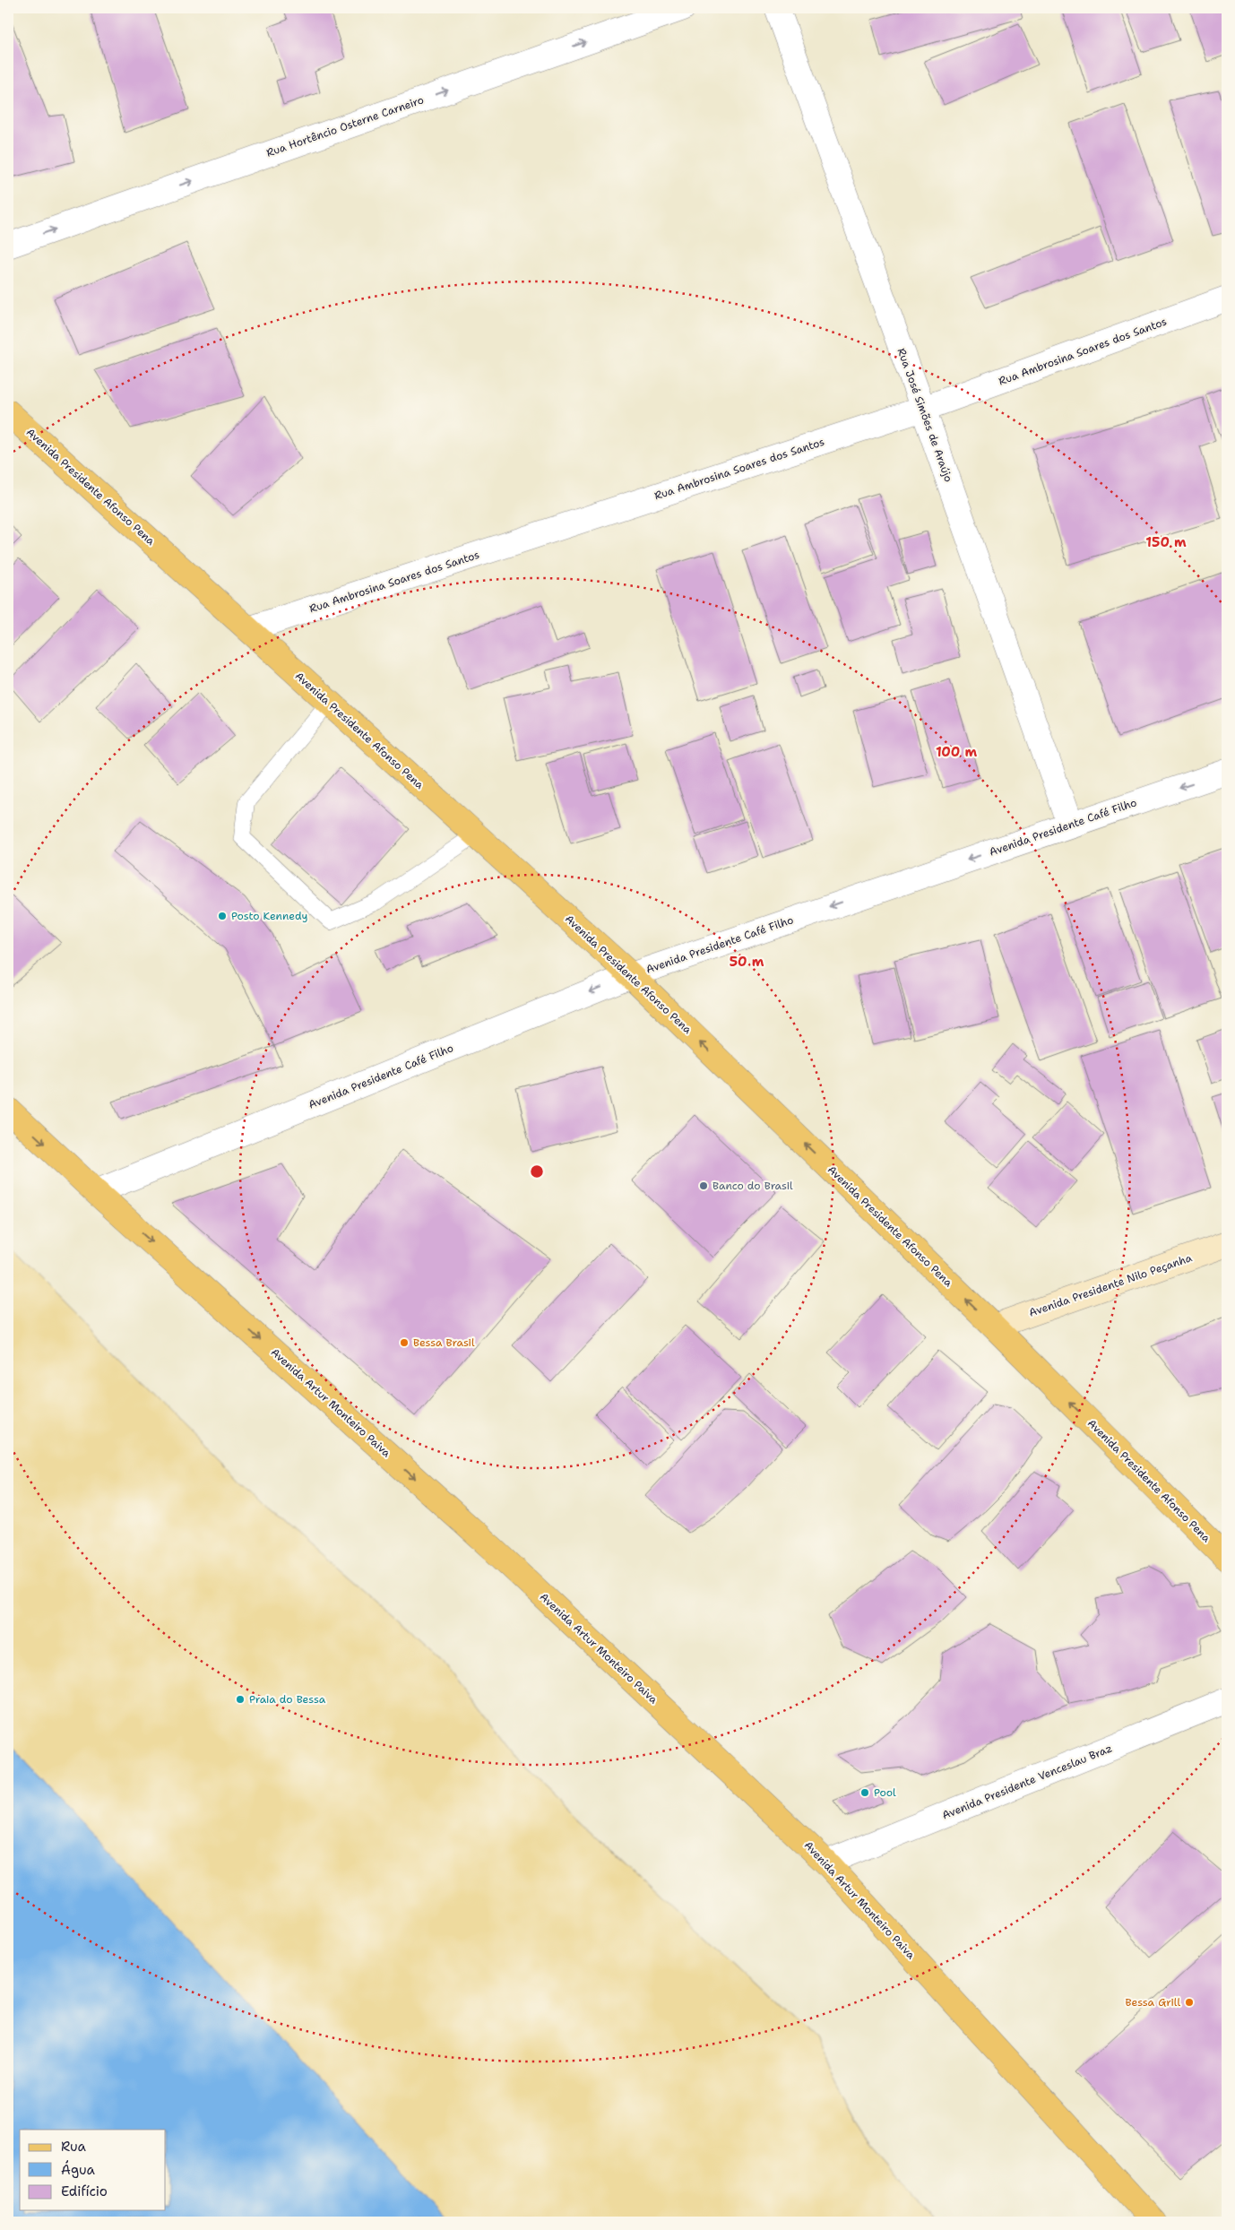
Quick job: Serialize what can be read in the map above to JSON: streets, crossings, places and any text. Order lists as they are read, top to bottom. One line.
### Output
{"streets":{"main road":["Avenida Presidente Afonso Pena","Avenida Presidente Nilo Peçanha","Avenida Artur Monteiro Paiva"],"street":["Rua Hortêncio Osterne Carneiro","Rua Ambrosina Soares dos Santos","Rua José Simões de Araújo","Avenida Presidente Café Filho","Avenida Presidente Venceslau Braz"]},"crossings":[["Rua Ambrosina Soares dos Santos","Rua José Simões de Araújo"],["Rua Ambrosina Soares dos Santos","Avenida Presidente Afonso Pena"],["Rua José Simões de Araújo","Avenida Presidente Café Filho"],["Avenida Presidente Afonso Pena","Avenida Presidente Café Filho"],["Avenida Presidente Afonso Pena","Avenida Presidente Nilo Peçanha"],["Avenida Presidente Café Filho","Avenida Artur Monteiro Paiva"],["Avenida Artur Monteiro Paiva","Avenida Presidente Venceslau Braz"]],"one_way":["Rua Hortêncio Osterne Carneiro","Avenida Presidente Afonso Pena","Avenida Presidente Café Filho","Avenida Artur Monteiro Paiva"],"places":["Posto Kennedy","Banco do Brasil","Bessa Brasil","Praia do Bessa","Pool","Bessa Grill"],"legend":["Rua","Água","Edifício"],"rings":["150 m","100 m","50 m"]}
